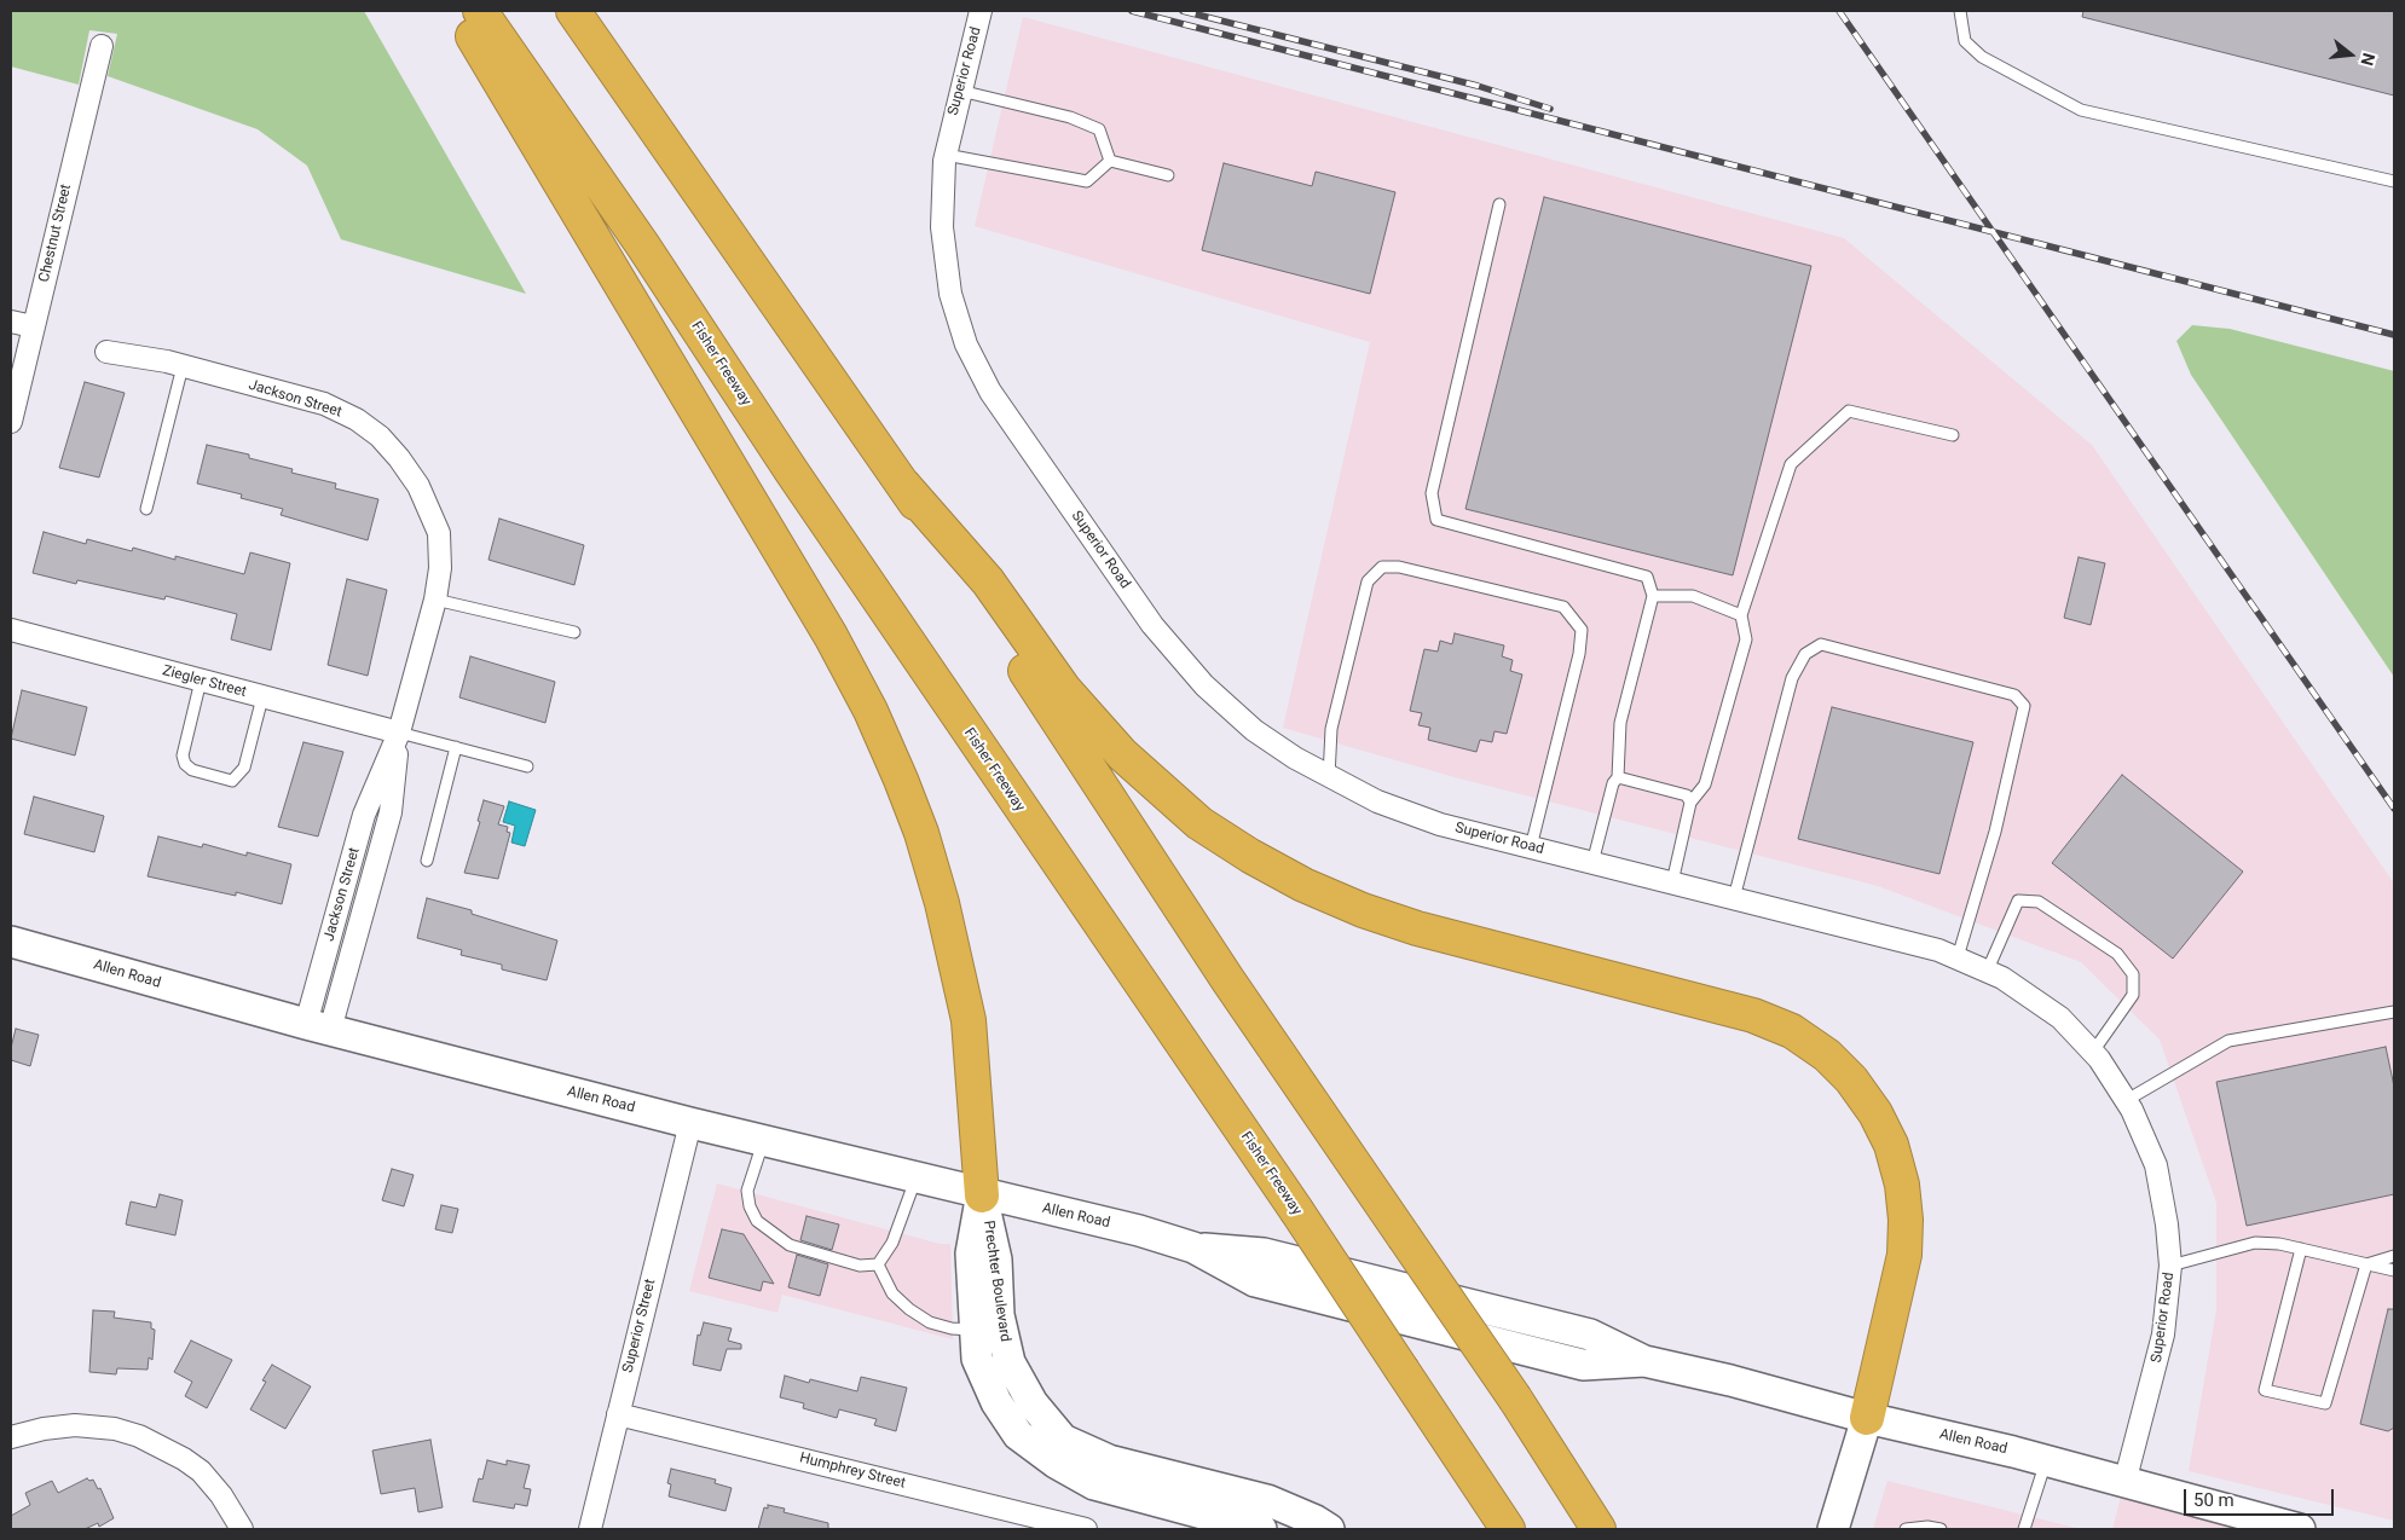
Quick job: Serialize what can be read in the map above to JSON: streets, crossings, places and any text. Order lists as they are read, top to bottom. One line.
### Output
{"streets":{"highway":["Fisher Freeway"],"main road":["Allen Road","Prechter Boulevard"],"street":["Superior Road","Chestnut Street","Jackson Street","Ziegler Street","Superior Street","Humphrey Street"]},"crossings":[["Superior Road","Allen Road"],["Jackson Street","Ziegler Street"],["Jackson Street","Allen Road"],["Allen Road","Prechter Boulevard"],["Allen Road","Superior Street"],["Superior Street","Humphrey Street"]],"scale_bar":"50 m","north":"right"}
